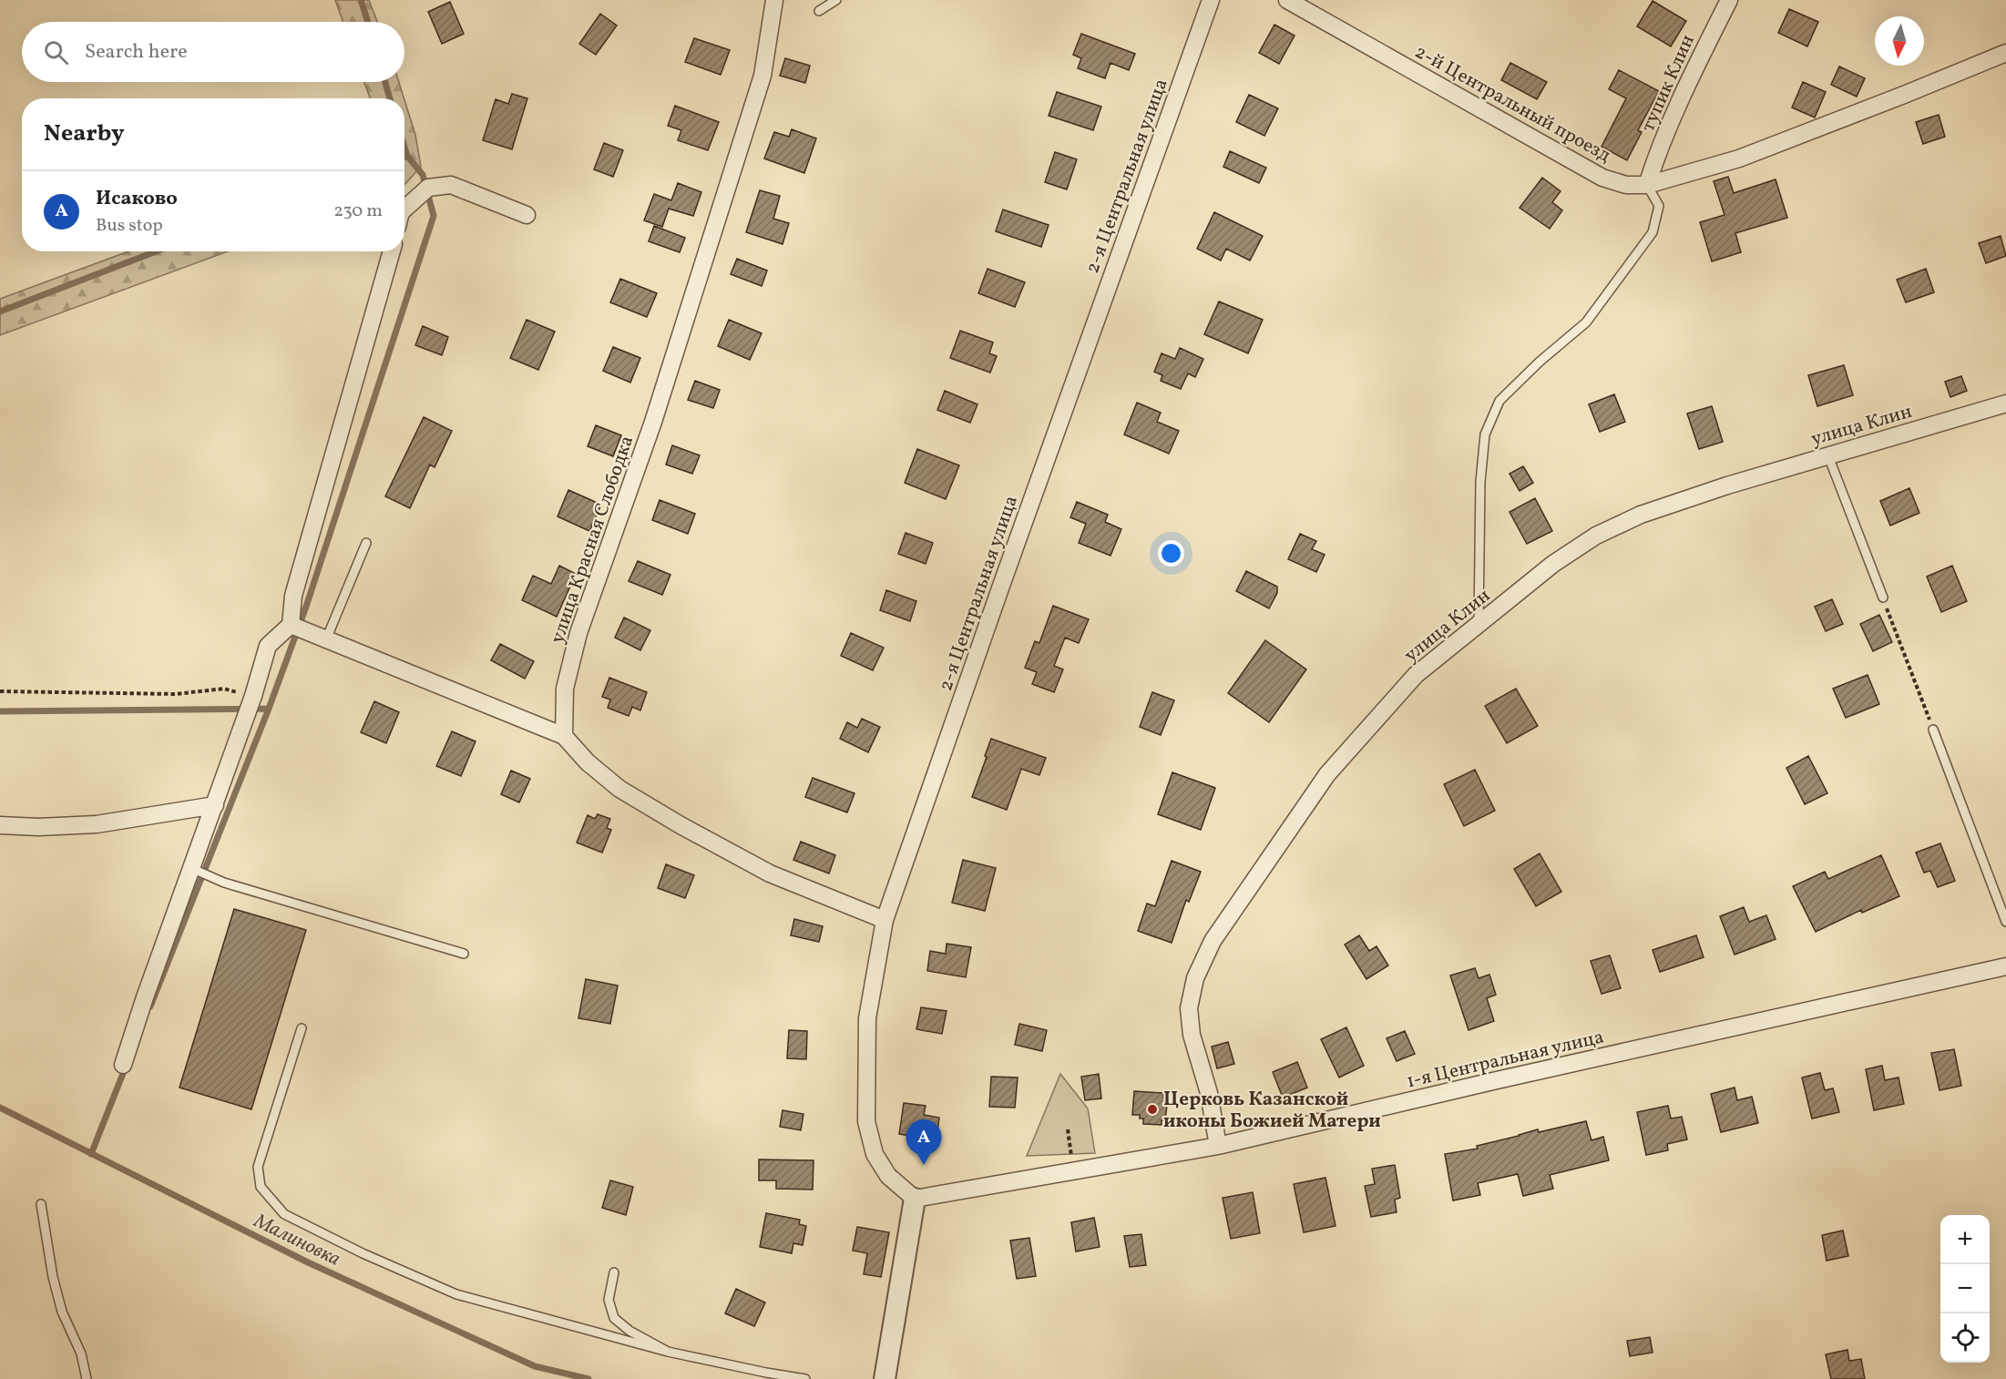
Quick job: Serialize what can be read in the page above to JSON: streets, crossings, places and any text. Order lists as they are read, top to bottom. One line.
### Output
{"streets":{"street":["тупик Клин","2-й Центральный проезд","2-я Центральная улица","улица Клин","улица Красная Слободка","1-я Центральная улица"]},"crossings":[["тупик Клин","2-й Центральный проезд"],["2-я Центральная улица","1-я Центральная улица"],["улица Клин","1-я Центральная улица"]],"water":["Малиновка"],"places":["Церковь Казанской иконы Божией Матери"],"north":"bottom","page":{"search":"Search here","heading":"Nearby","list":[{"mark":"A","name":"Исаково","note":"Bus stop","value":"230 m"}],"pins":"A","map_buttons":["+","−"]}}
